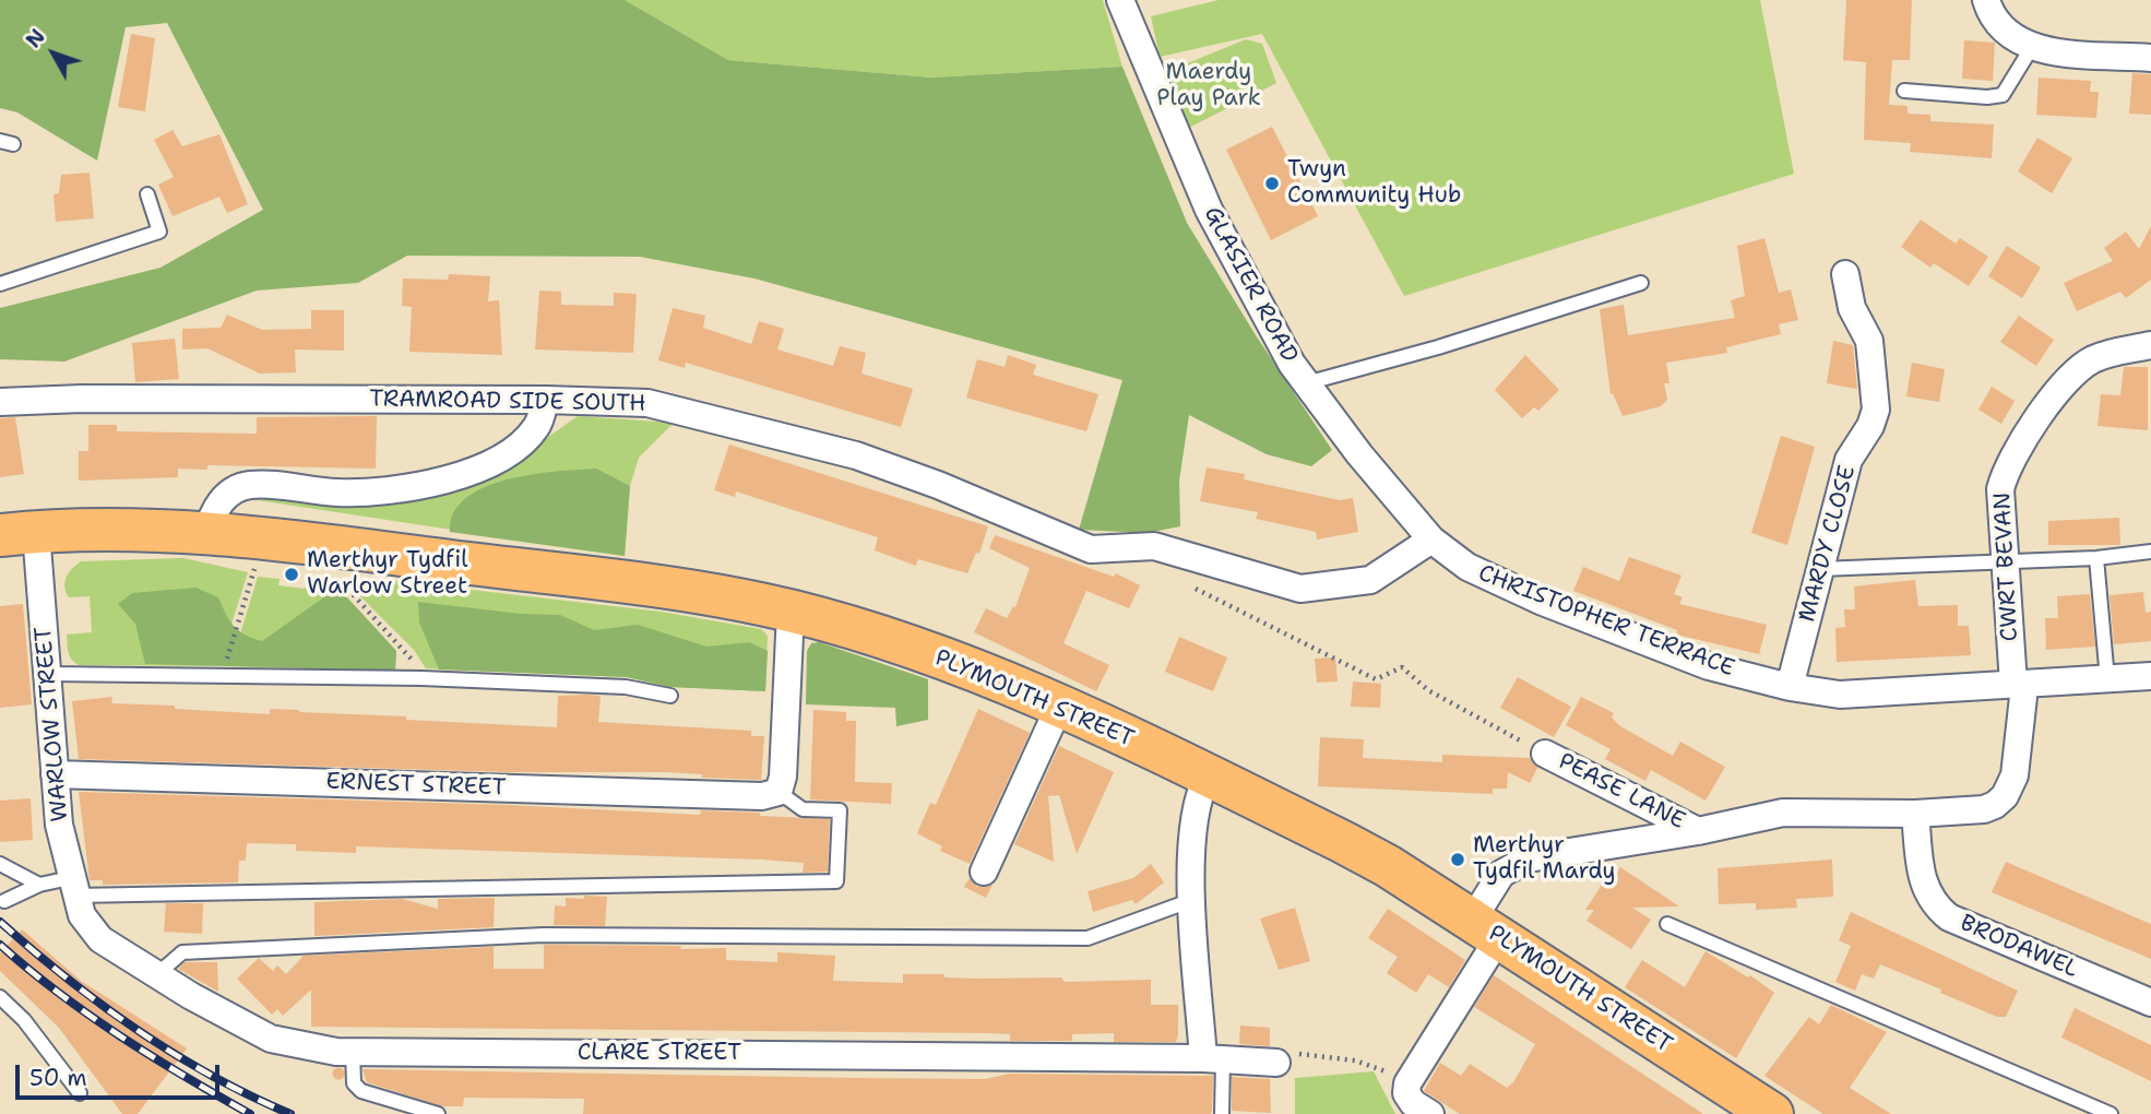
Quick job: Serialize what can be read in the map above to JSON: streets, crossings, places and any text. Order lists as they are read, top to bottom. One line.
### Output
{"streets":{"main road":["PLYMOUTH STREET"],"street":["GLASIER ROAD","TRAMROAD SIDE SOUTH","MARDY CLOSE","CWRT BEVAN","CHRISTOPHER TERRACE","WARLOW STREET","ERNEST STREET","PEASE LANE","BRODAWEL","CLARE STREET"]},"crossings":[["GLASIER ROAD","TRAMROAD SIDE SOUTH"],["GLASIER ROAD","CHRISTOPHER TERRACE"],["TRAMROAD SIDE SOUTH","CHRISTOPHER TERRACE"],["MARDY CLOSE","CHRISTOPHER TERRACE"],["CWRT BEVAN","CHRISTOPHER TERRACE"],["CWRT BEVAN","PLYMOUTH STREET"],["CWRT BEVAN","PEASE LANE"],["CWRT BEVAN","BRODAWEL"],["PLYMOUTH STREET","WARLOW STREET"],["WARLOW STREET","ERNEST STREET"],["WARLOW STREET","CLARE STREET"]],"parks":["Maerdy Play Park"],"places":["Twyn Community Hub","Merthyr Tydfil Warlow Street","Merthyr Tydfil Mardy"],"scale_bar":"50 m","north":"top left"}
